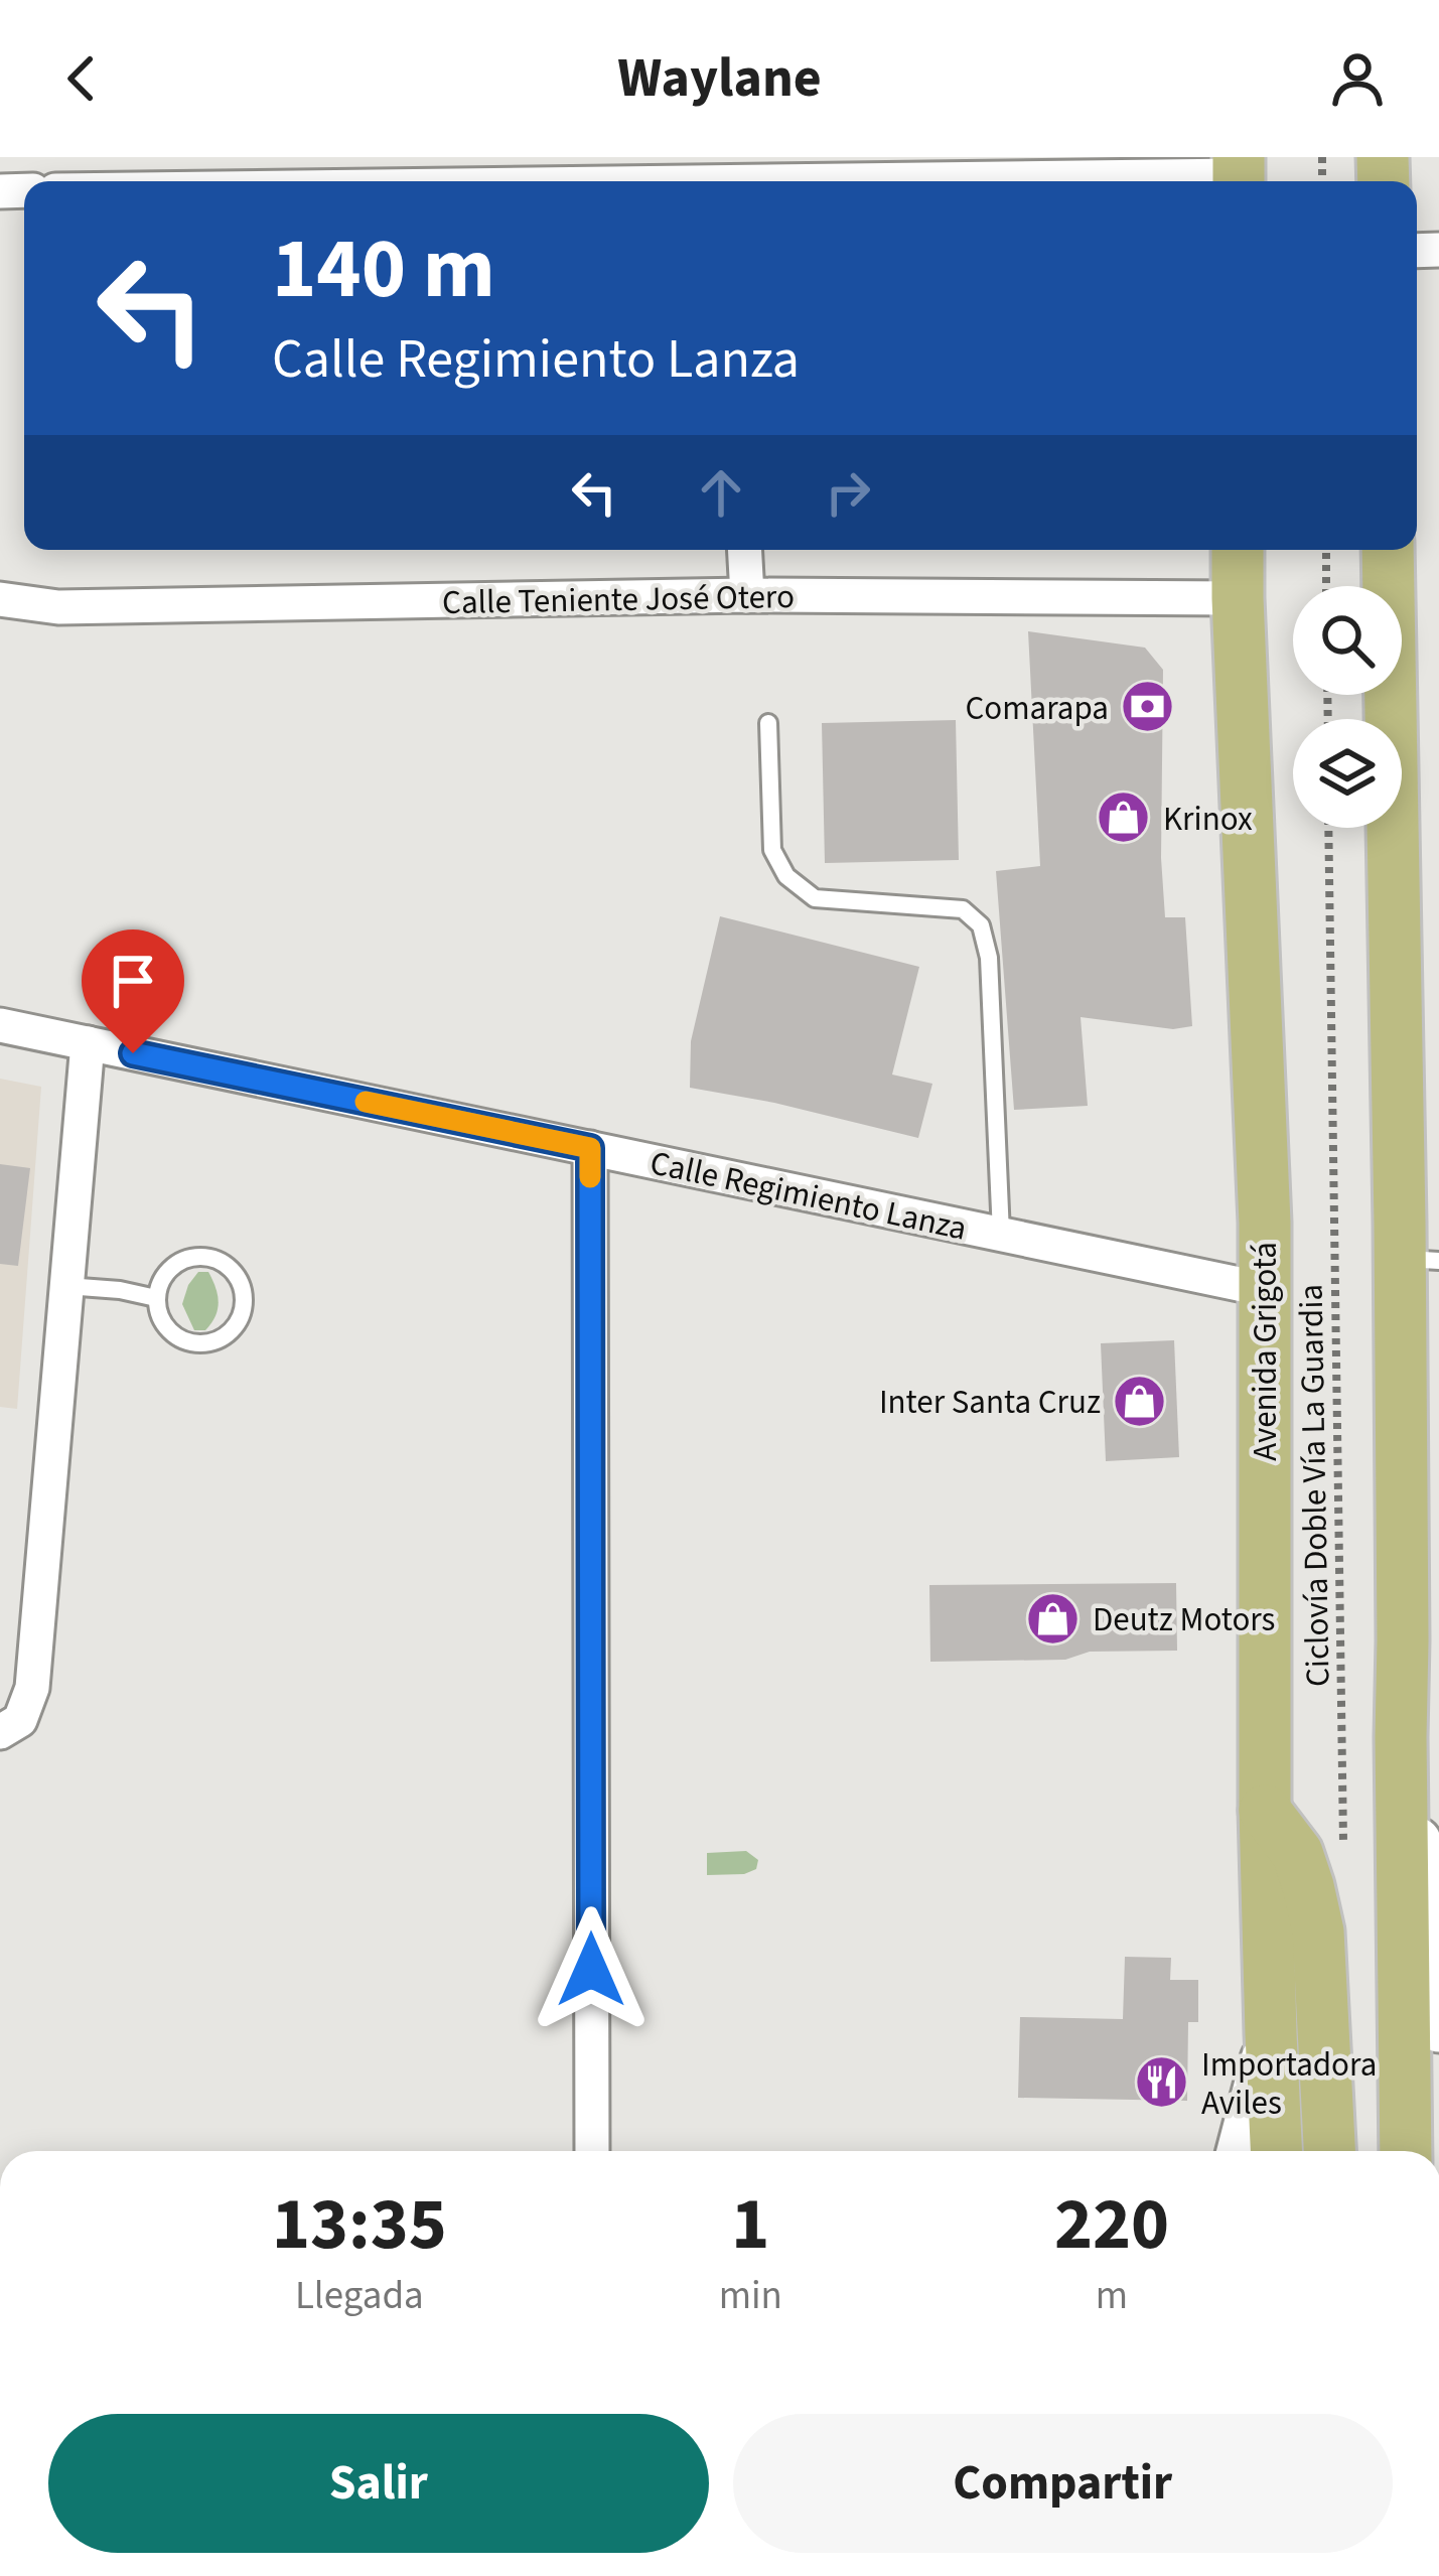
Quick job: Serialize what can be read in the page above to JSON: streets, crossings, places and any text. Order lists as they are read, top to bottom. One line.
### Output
{"streets":{"main road":["Avenida Grigotá"],"street":["Calle Teniente José Otero","Calle Regimiento Lanza"],"path":["Ciclovía Doble Vía La Guardia"]},"crossings":[["Calle Teniente José Otero","Avenida Grigotá"],["Calle Regimiento Lanza","Avenida Grigotá"]],"places":{"bank":["Comarapa"],"shop":["Krinox","Inter Santa Cruz","Deutz Motors"],"restaurant":["Importadora Aviles"]},"page":{"header":"Waylane","turn":["140 m","Calle Regimiento Lanza"],"eta":["13:35","Llegada","1","min","220","m"],"buttons":["Salir","Compartir"]}}
